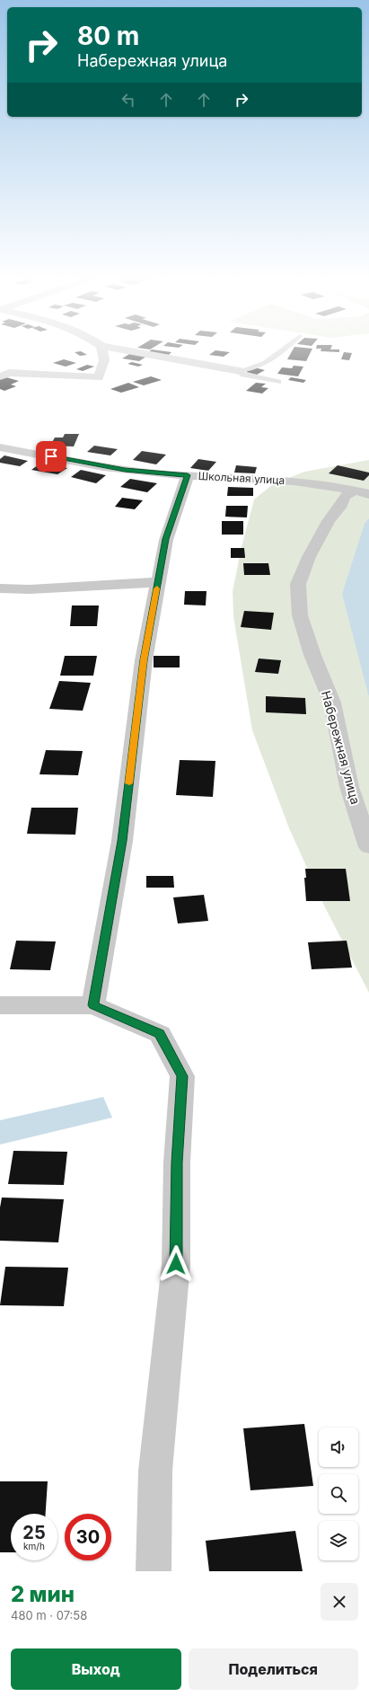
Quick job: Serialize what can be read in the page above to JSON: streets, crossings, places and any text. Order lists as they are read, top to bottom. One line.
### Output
{"streets":{"street":["Школьная улица","Набережная улица"]},"crossings":[["Школьная улица","Набережная улица"]],"page":{"turn":["80 m","Набережная улица"],"speed":"25 km/h","limit":"30","heading":["2 мин","480 m · 07:58"],"buttons":["Выход","Поделиться"]}}
